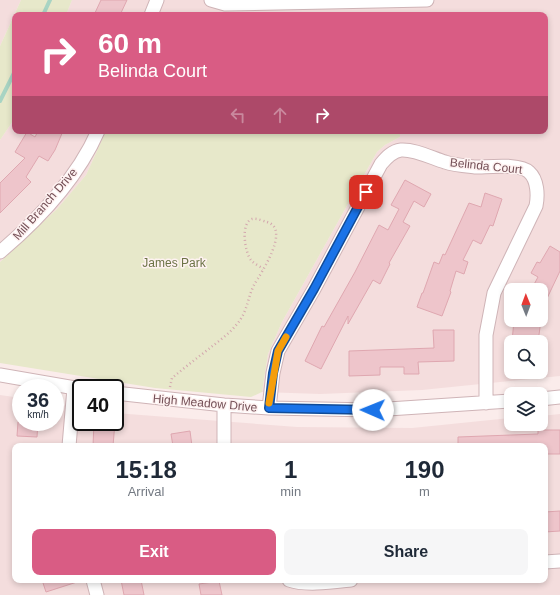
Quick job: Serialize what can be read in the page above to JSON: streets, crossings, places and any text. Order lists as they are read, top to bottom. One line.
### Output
{"streets":{"street":["Belinda Court","Mill Branch Drive","High Meadow Drive"]},"crossings":[["Belinda Court","High Meadow Drive"]],"parks":["James Park"],"north":"top","page":{"turn":["60 m","Belinda Court"],"speed":"36 km/h","limit":"40","eta":["15:18","Arrival","1","min","190","m"],"buttons":["Exit","Share"]}}
